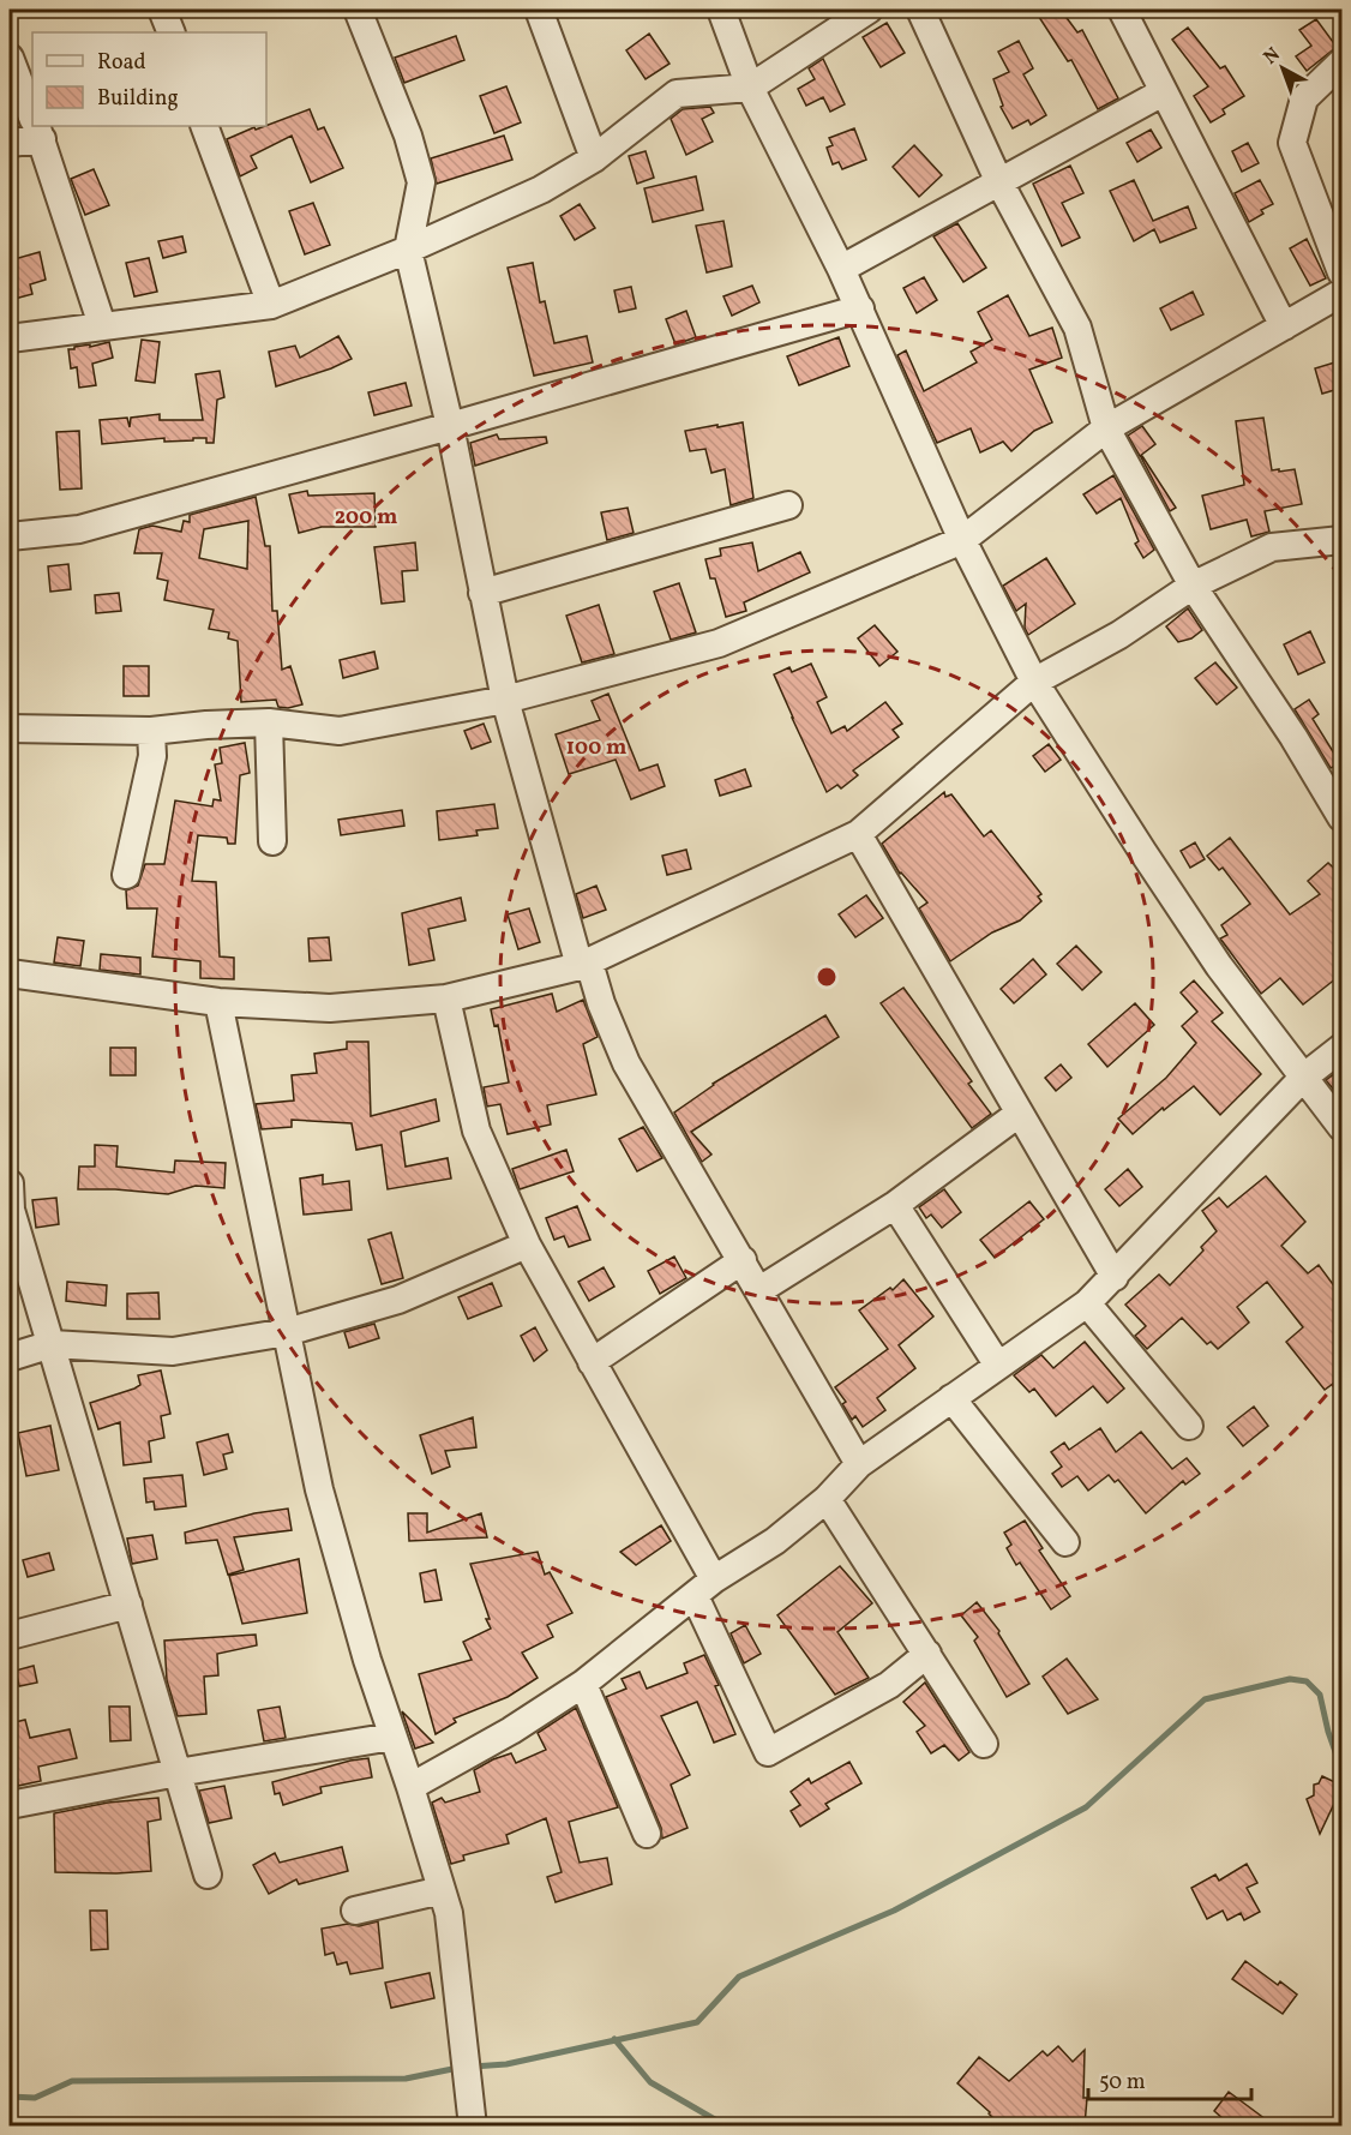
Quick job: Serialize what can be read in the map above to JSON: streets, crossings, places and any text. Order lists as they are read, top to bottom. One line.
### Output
{"legend":["Road","Building"],"scale_bar":"50 m","north":"top left","rings":["200 m","100 m"]}
